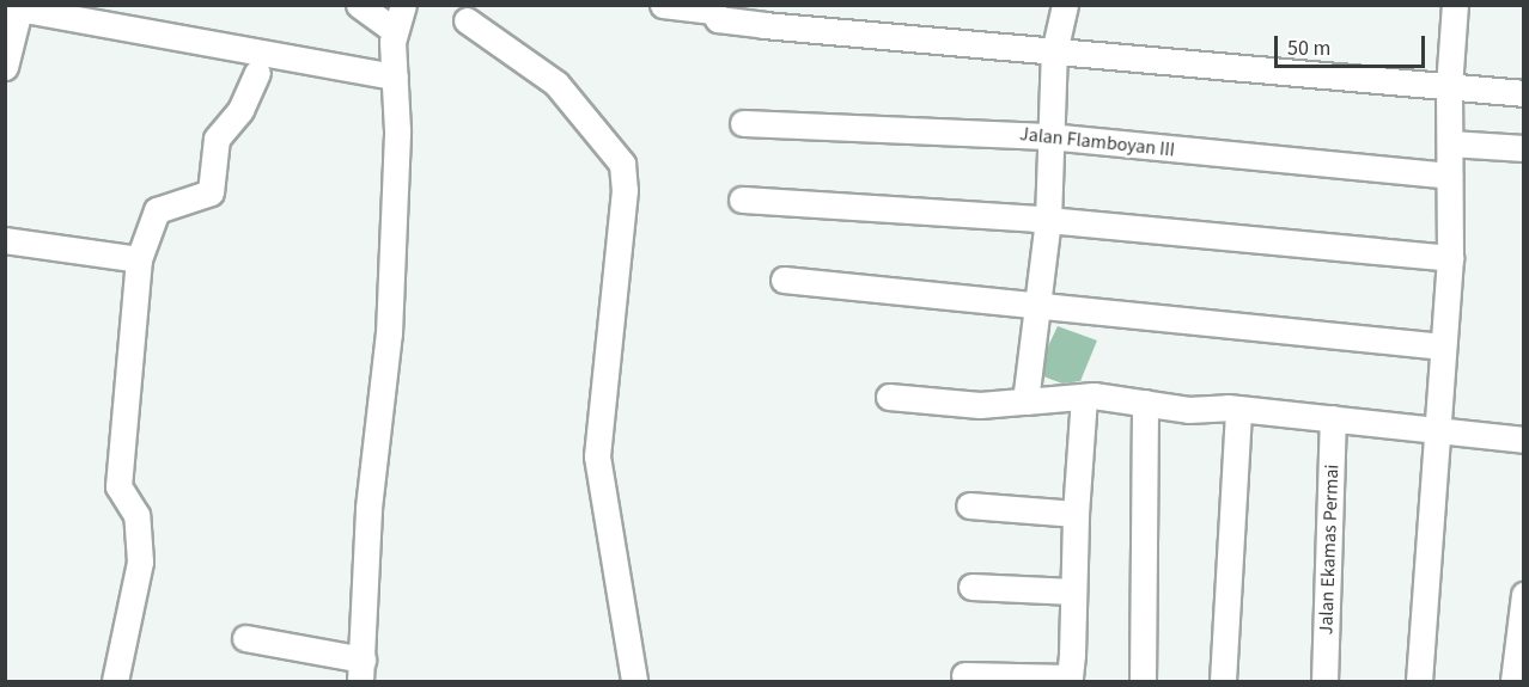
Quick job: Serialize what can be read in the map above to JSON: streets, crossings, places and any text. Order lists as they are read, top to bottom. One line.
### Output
{"streets":{"street":["Jalan Flamboyan III","Jalan Ekamas Permai"]},"scale_bar":"50 m"}
